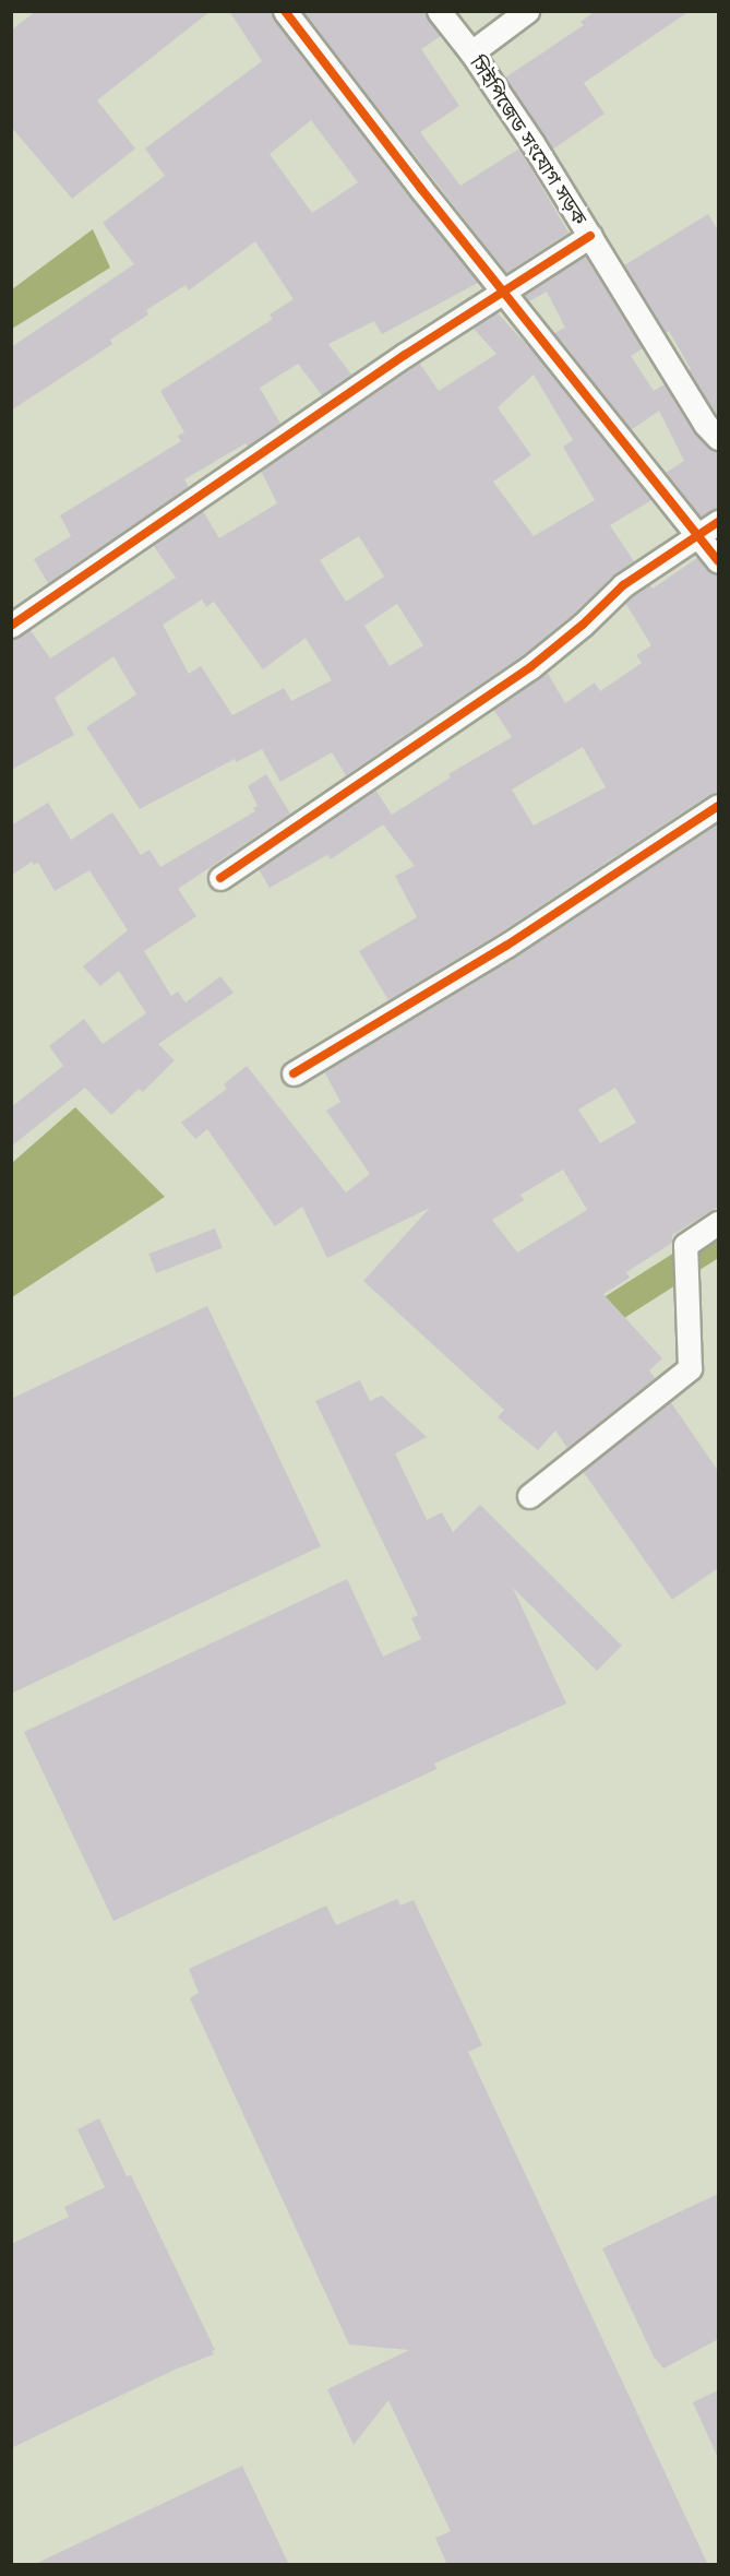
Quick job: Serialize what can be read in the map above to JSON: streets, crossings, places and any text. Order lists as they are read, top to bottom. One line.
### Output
{"streets":{"street":["সিইপিজেড সংযোগ সড়ক"]}}
